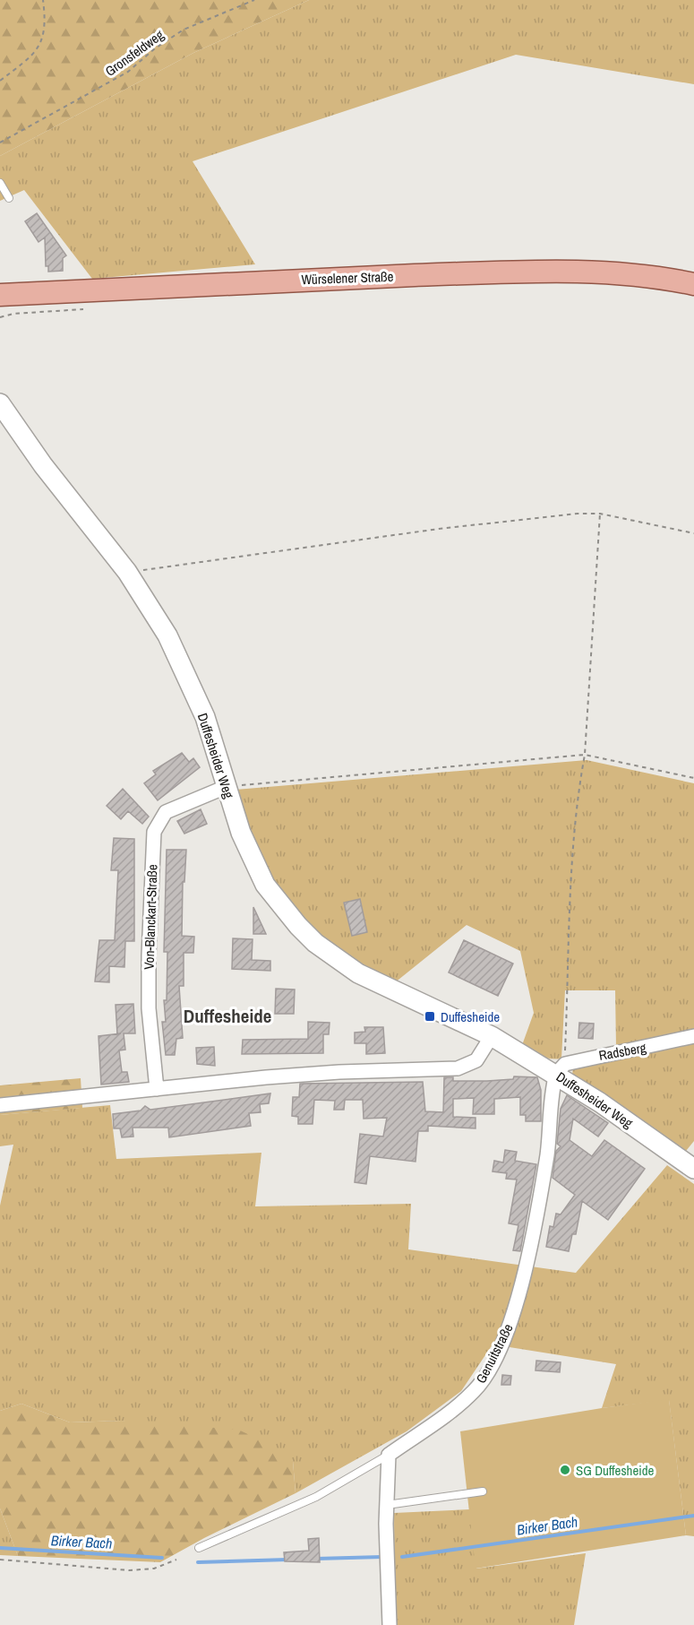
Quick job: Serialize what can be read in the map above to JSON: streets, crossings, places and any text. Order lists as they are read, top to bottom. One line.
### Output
{"streets":{"main road":["Würselener Straße"],"street":["Duffesheider Weg","Von-Blanckart-Straße","Radsberg","Genuitstraße"],"path":["Gronsfeldweg"]},"crossings":[["Duffesheider Weg","Von-Blanckart-Straße"],["Duffesheider Weg","Radsberg"],["Duffesheider Weg","Genuitstraße"],["Radsberg","Genuitstraße"]],"districts":["Duffesheide"],"water":["Birker Bach"],"places":{"transit":["Duffesheide"],"other":["SG Duffesheide"]}}
